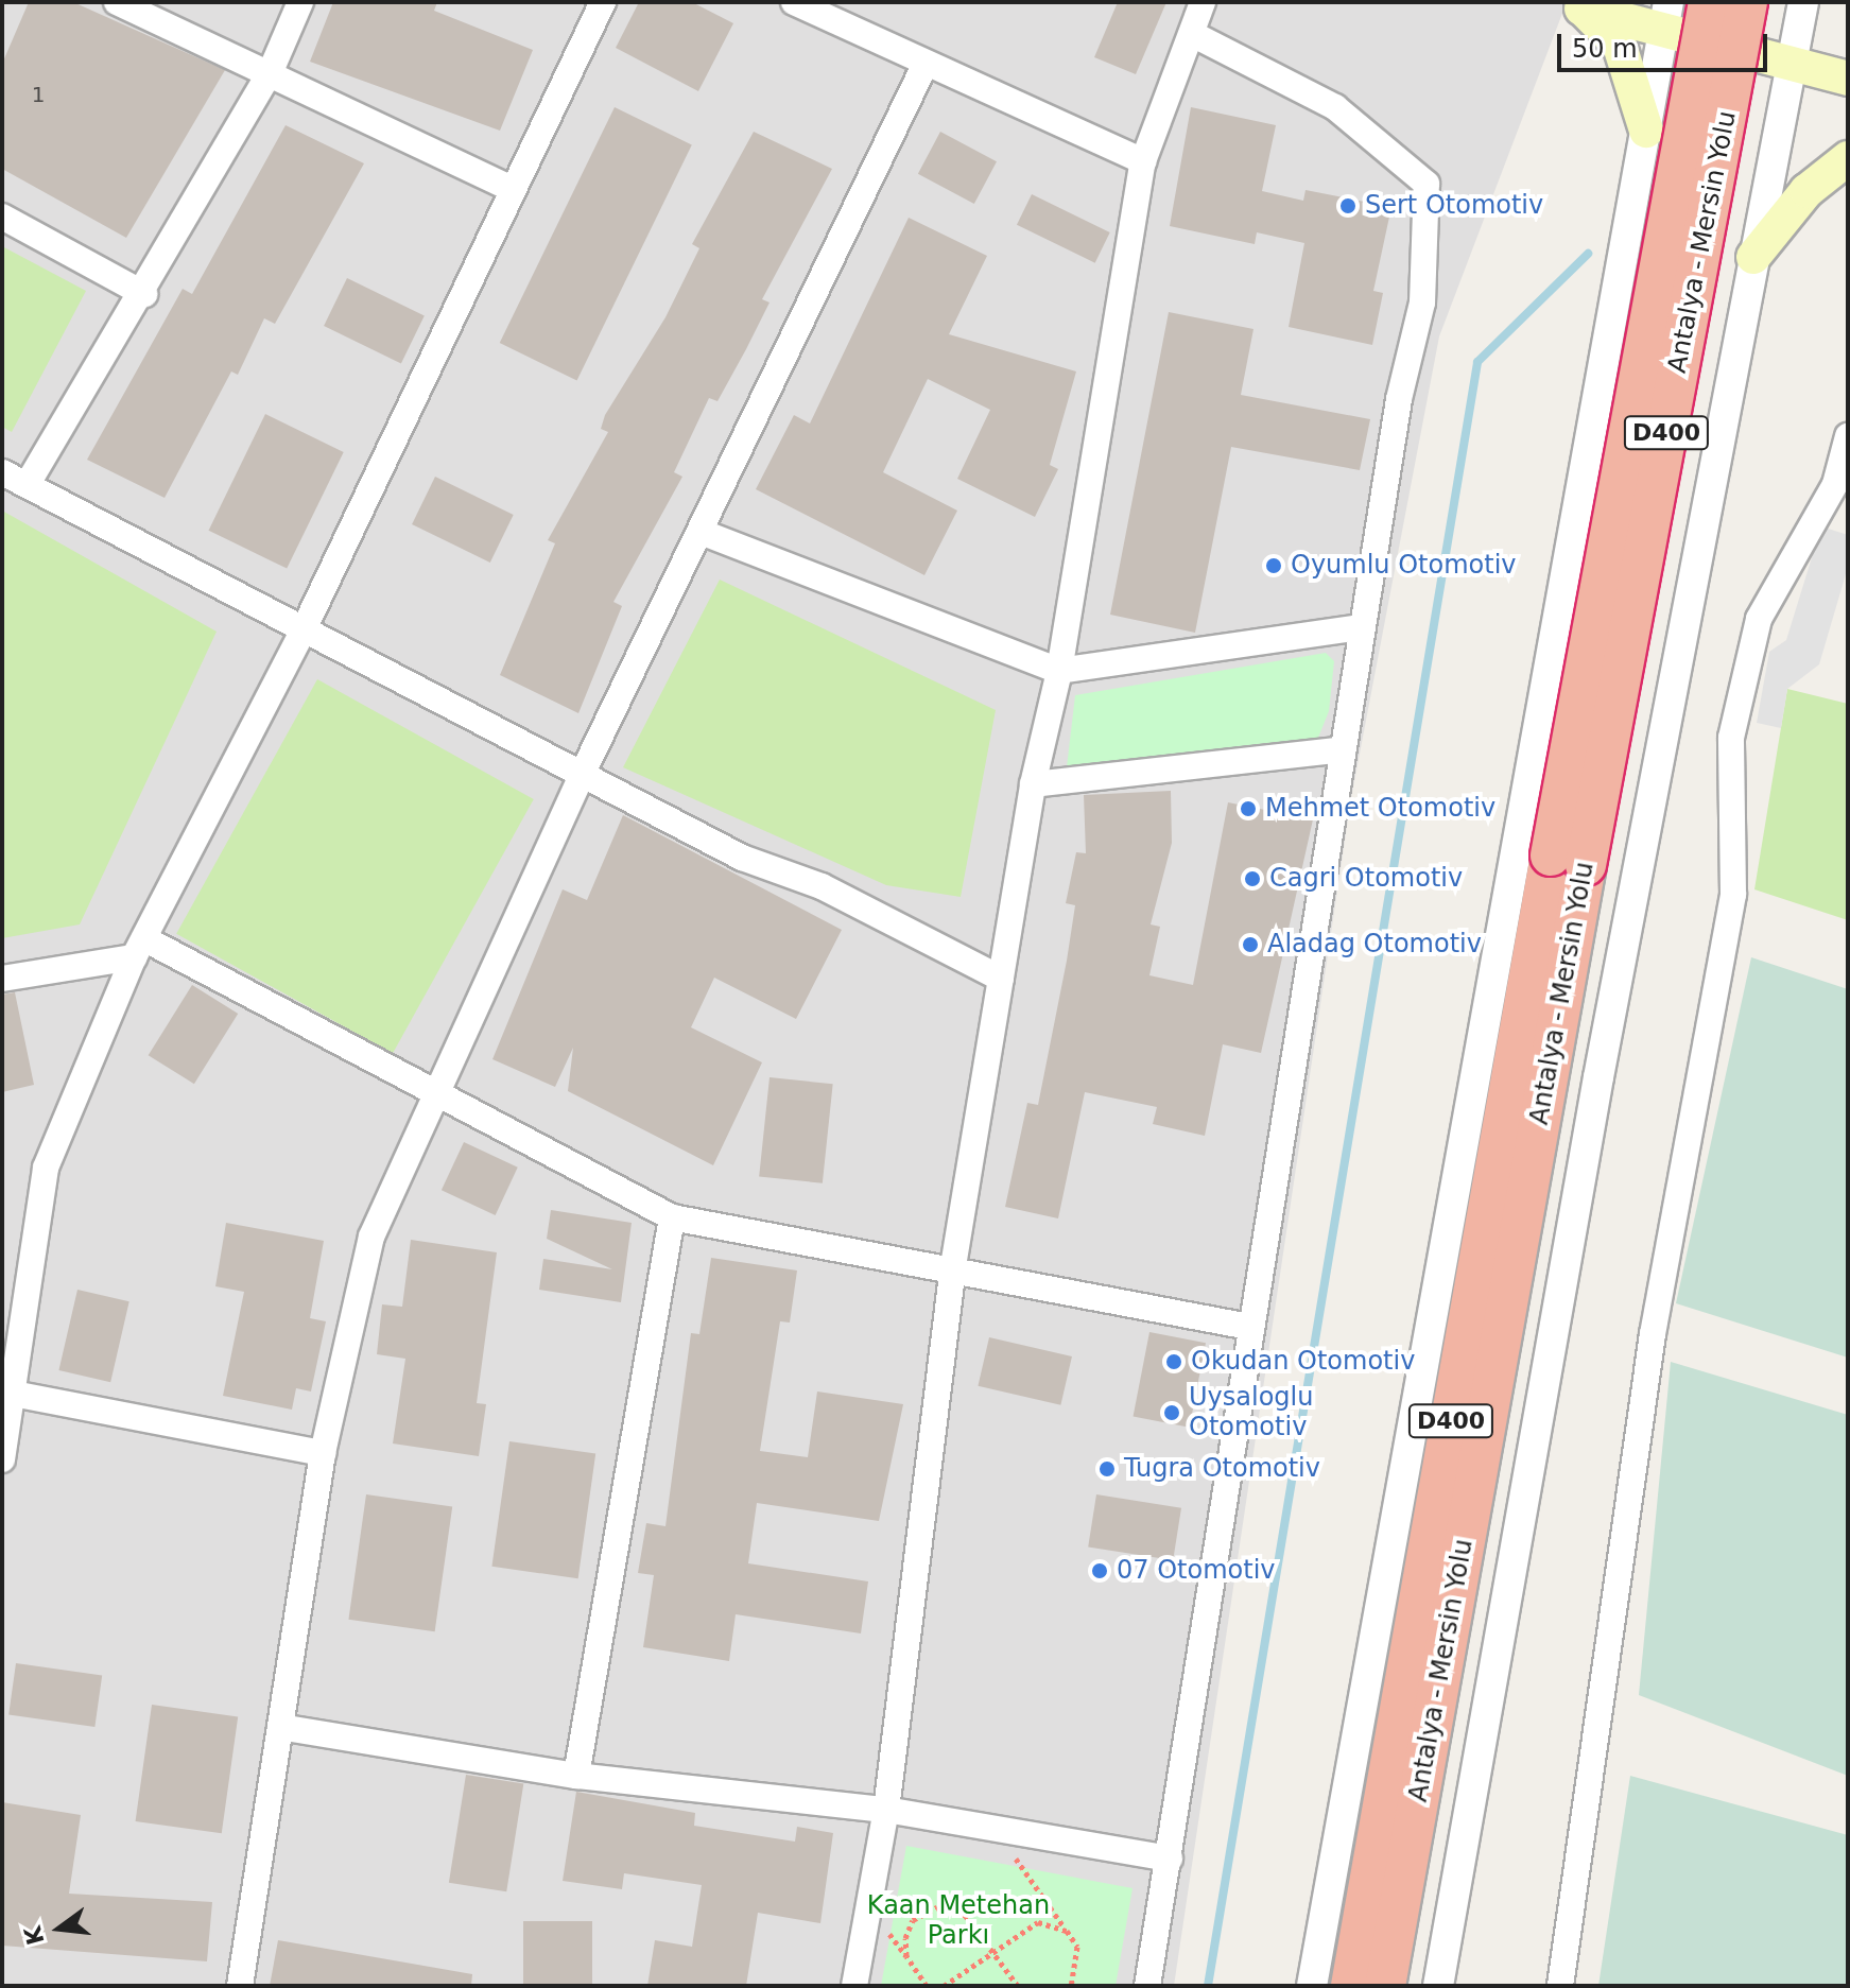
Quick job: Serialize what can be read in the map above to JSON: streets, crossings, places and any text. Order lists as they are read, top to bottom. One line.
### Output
{"streets":{"highway":["Antalya - Mersin Yolu","D400"]},"parks":["Kaan Metehan Parkı"],"places":["Sert Otomotiv","Oyumlu Otomotiv","Mehmet Otomotiv","Cagri Otomotiv","Aladag Otomotiv","Okudan Otomotiv","Uysaloglu Otomotiv","Tugra Otomotiv","07 Otomotiv"],"house_numbers":["1"],"scale_bar":"50 m","north":"left"}
